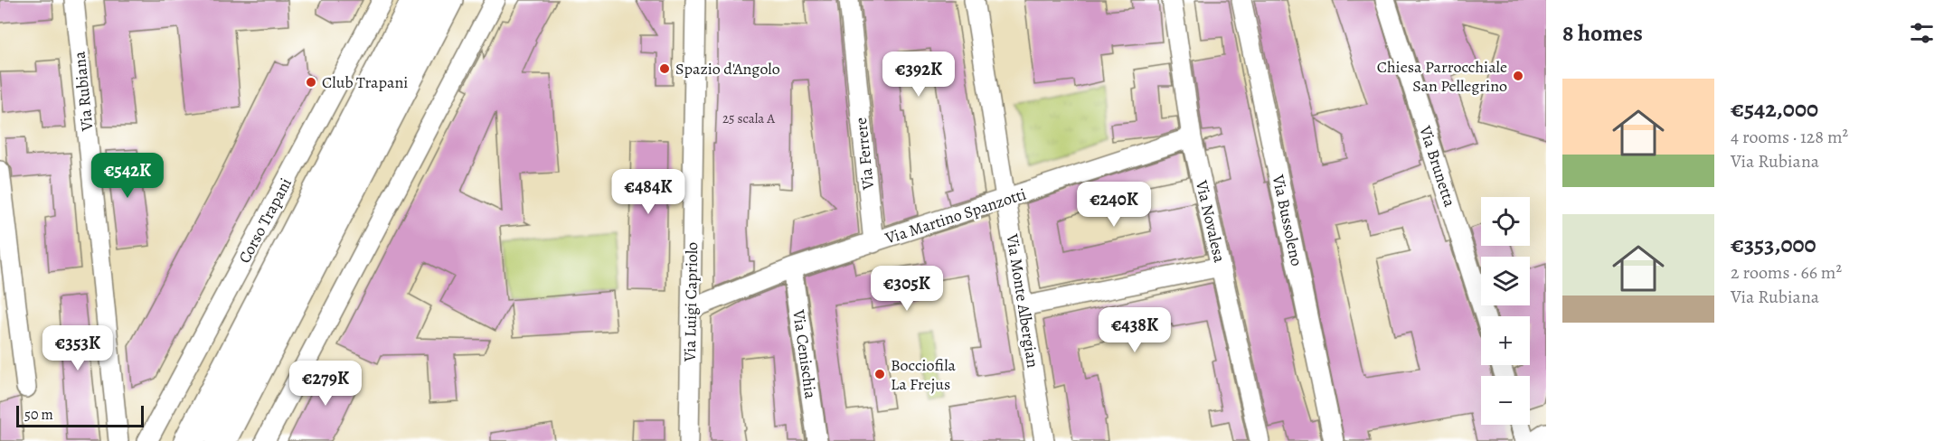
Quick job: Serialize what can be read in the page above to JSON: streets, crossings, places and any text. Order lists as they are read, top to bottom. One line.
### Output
{"streets":{"main road":["Corso Trapani"],"street":["Via Rubiana","Via Ferrere","Via Brunetta","Via Martino Spanzotti","Via Bussoleno","Via Novalesa","Via Monte Albergian","Via Luigi Capriolo","Via Cenischia"]},"crossings":[["Via Ferrere","Via Martino Spanzotti"],["Via Martino Spanzotti","Via Novalesa"],["Via Martino Spanzotti","Via Monte Albergian"],["Via Martino Spanzotti","Via Luigi Capriolo"],["Via Martino Spanzotti","Via Cenischia"]],"places":["Spazio d'Angolo","Chiesa Parrocchiale San Pellegrino","Club Trapani","Bocciofila La Frejus"],"house_numbers":["25 scala A"],"scale_bar":"50 m","page":{"heading":"8 homes","price":["€392K","€542K","€484K","€240K","€305K","€438K","€353K","€279K"],"list":[{"name":"€542,000","note":"4 rooms · 128 m² · Via Rubiana"},{"name":"€353,000","note":"2 rooms · 66 m² · Via Rubiana"}],"map_buttons":["+","−"],"scale":"50 m"}}
